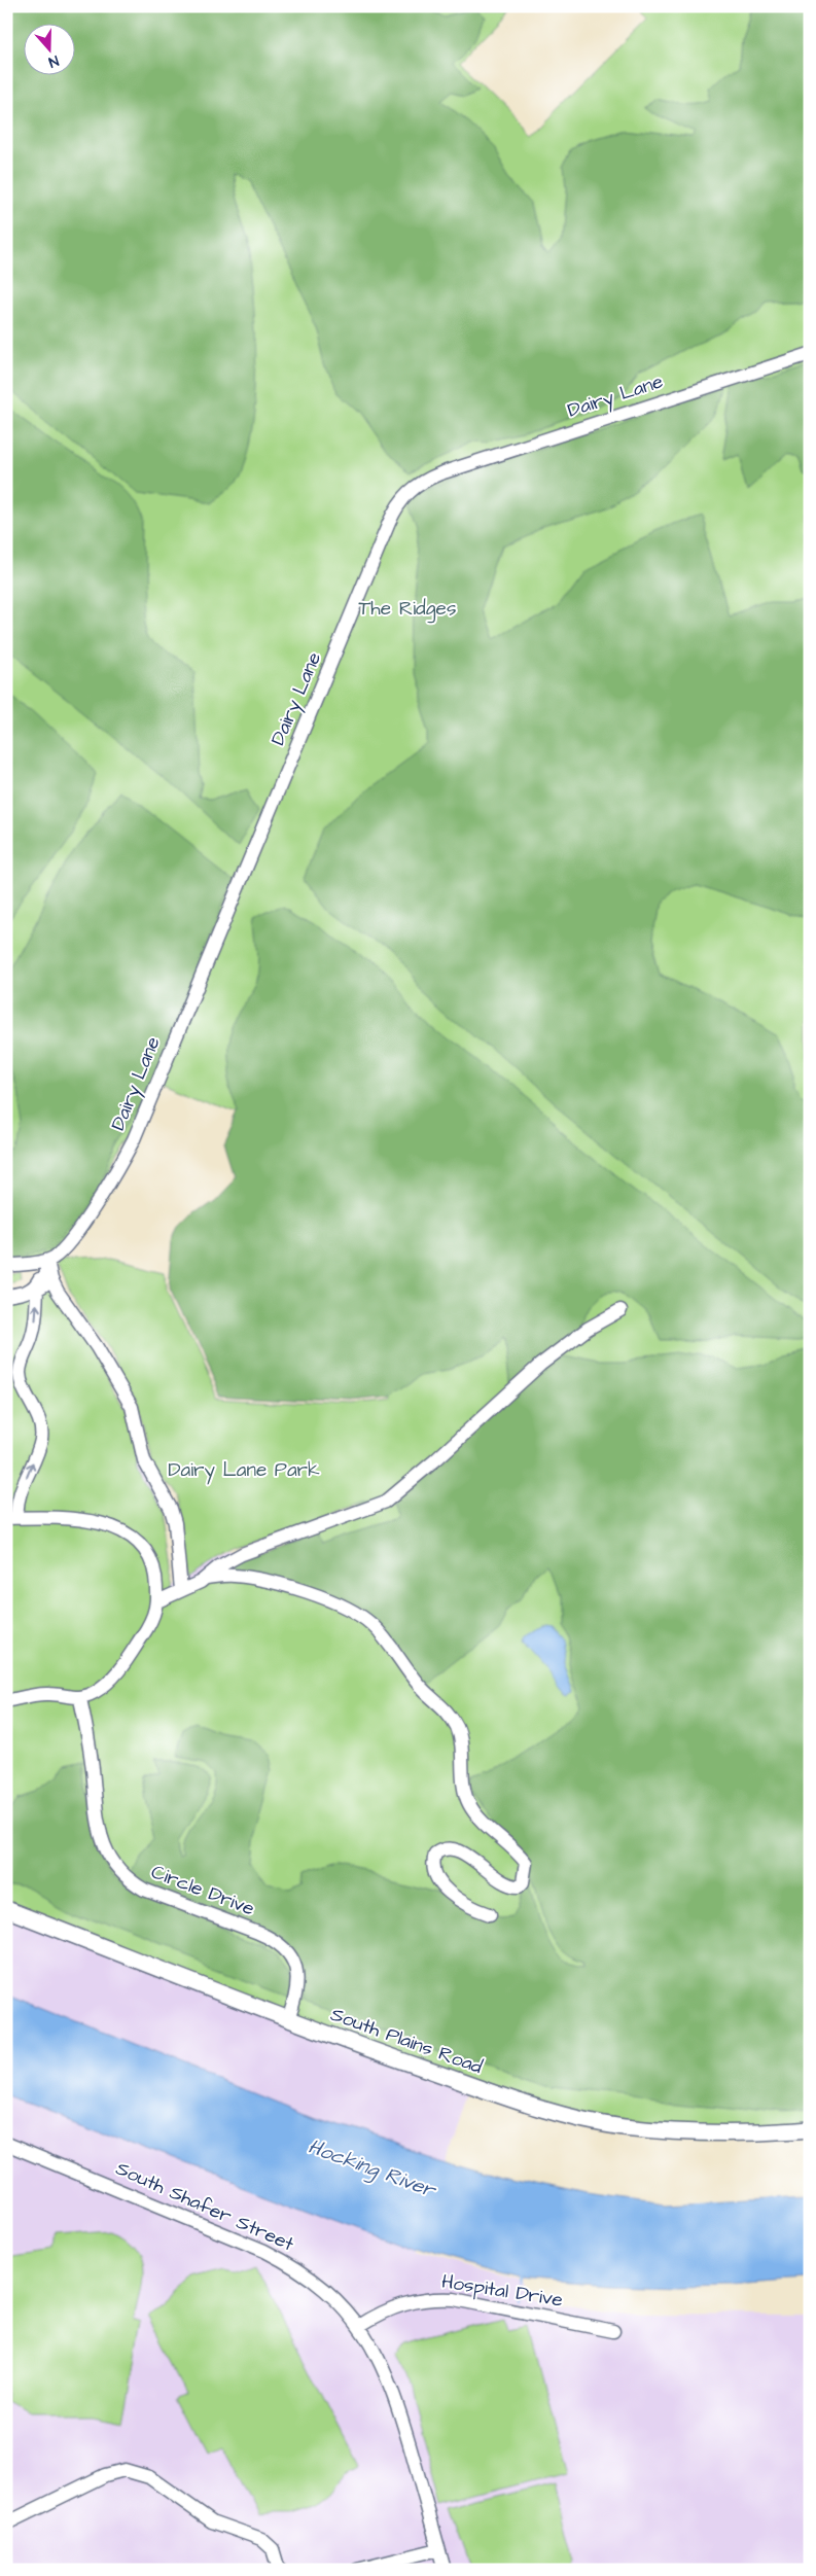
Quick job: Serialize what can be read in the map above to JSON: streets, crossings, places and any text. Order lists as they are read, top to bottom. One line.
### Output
{"streets":{"main road":["South Plains Road"],"street":["Dairy Lane","Circle Drive","South Shafer Street","Hospital Drive"]},"crossings":[["Circle Drive","South Plains Road"],["South Shafer Street","Hospital Drive"]],"water":["Hocking River"],"parks":["The Ridges","Dairy Lane Park"],"north":"bottom"}
